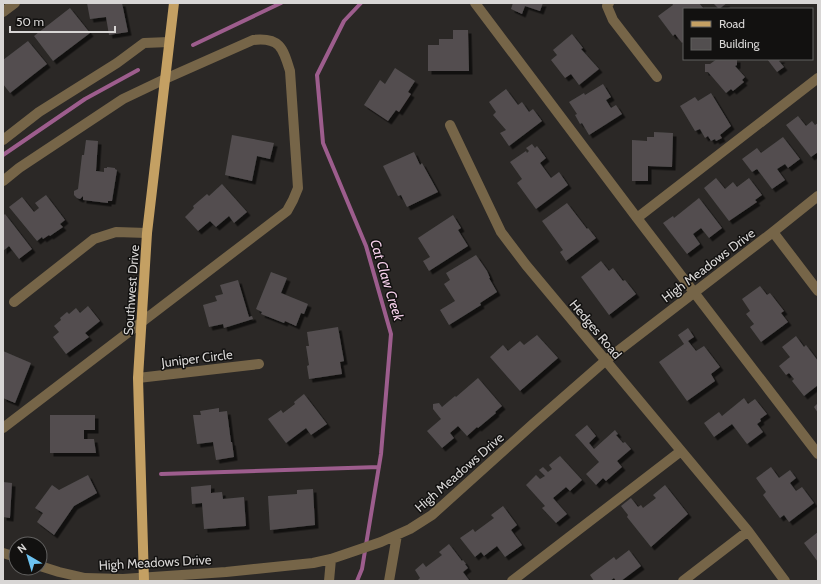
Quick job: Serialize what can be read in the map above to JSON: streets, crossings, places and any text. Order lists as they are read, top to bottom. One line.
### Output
{"streets":{"main road":["Southwest Drive"],"street":["High Meadows Drive","Hedges Road","Juniper Circle"]},"crossings":[["High Meadows Drive","Southwest Drive"],["High Meadows Drive","Hedges Road"],["Southwest Drive","Juniper Circle"]],"water":["Cat Claw Creek"],"legend":["Road","Building"],"scale_bar":"50 m","north":"top left"}
